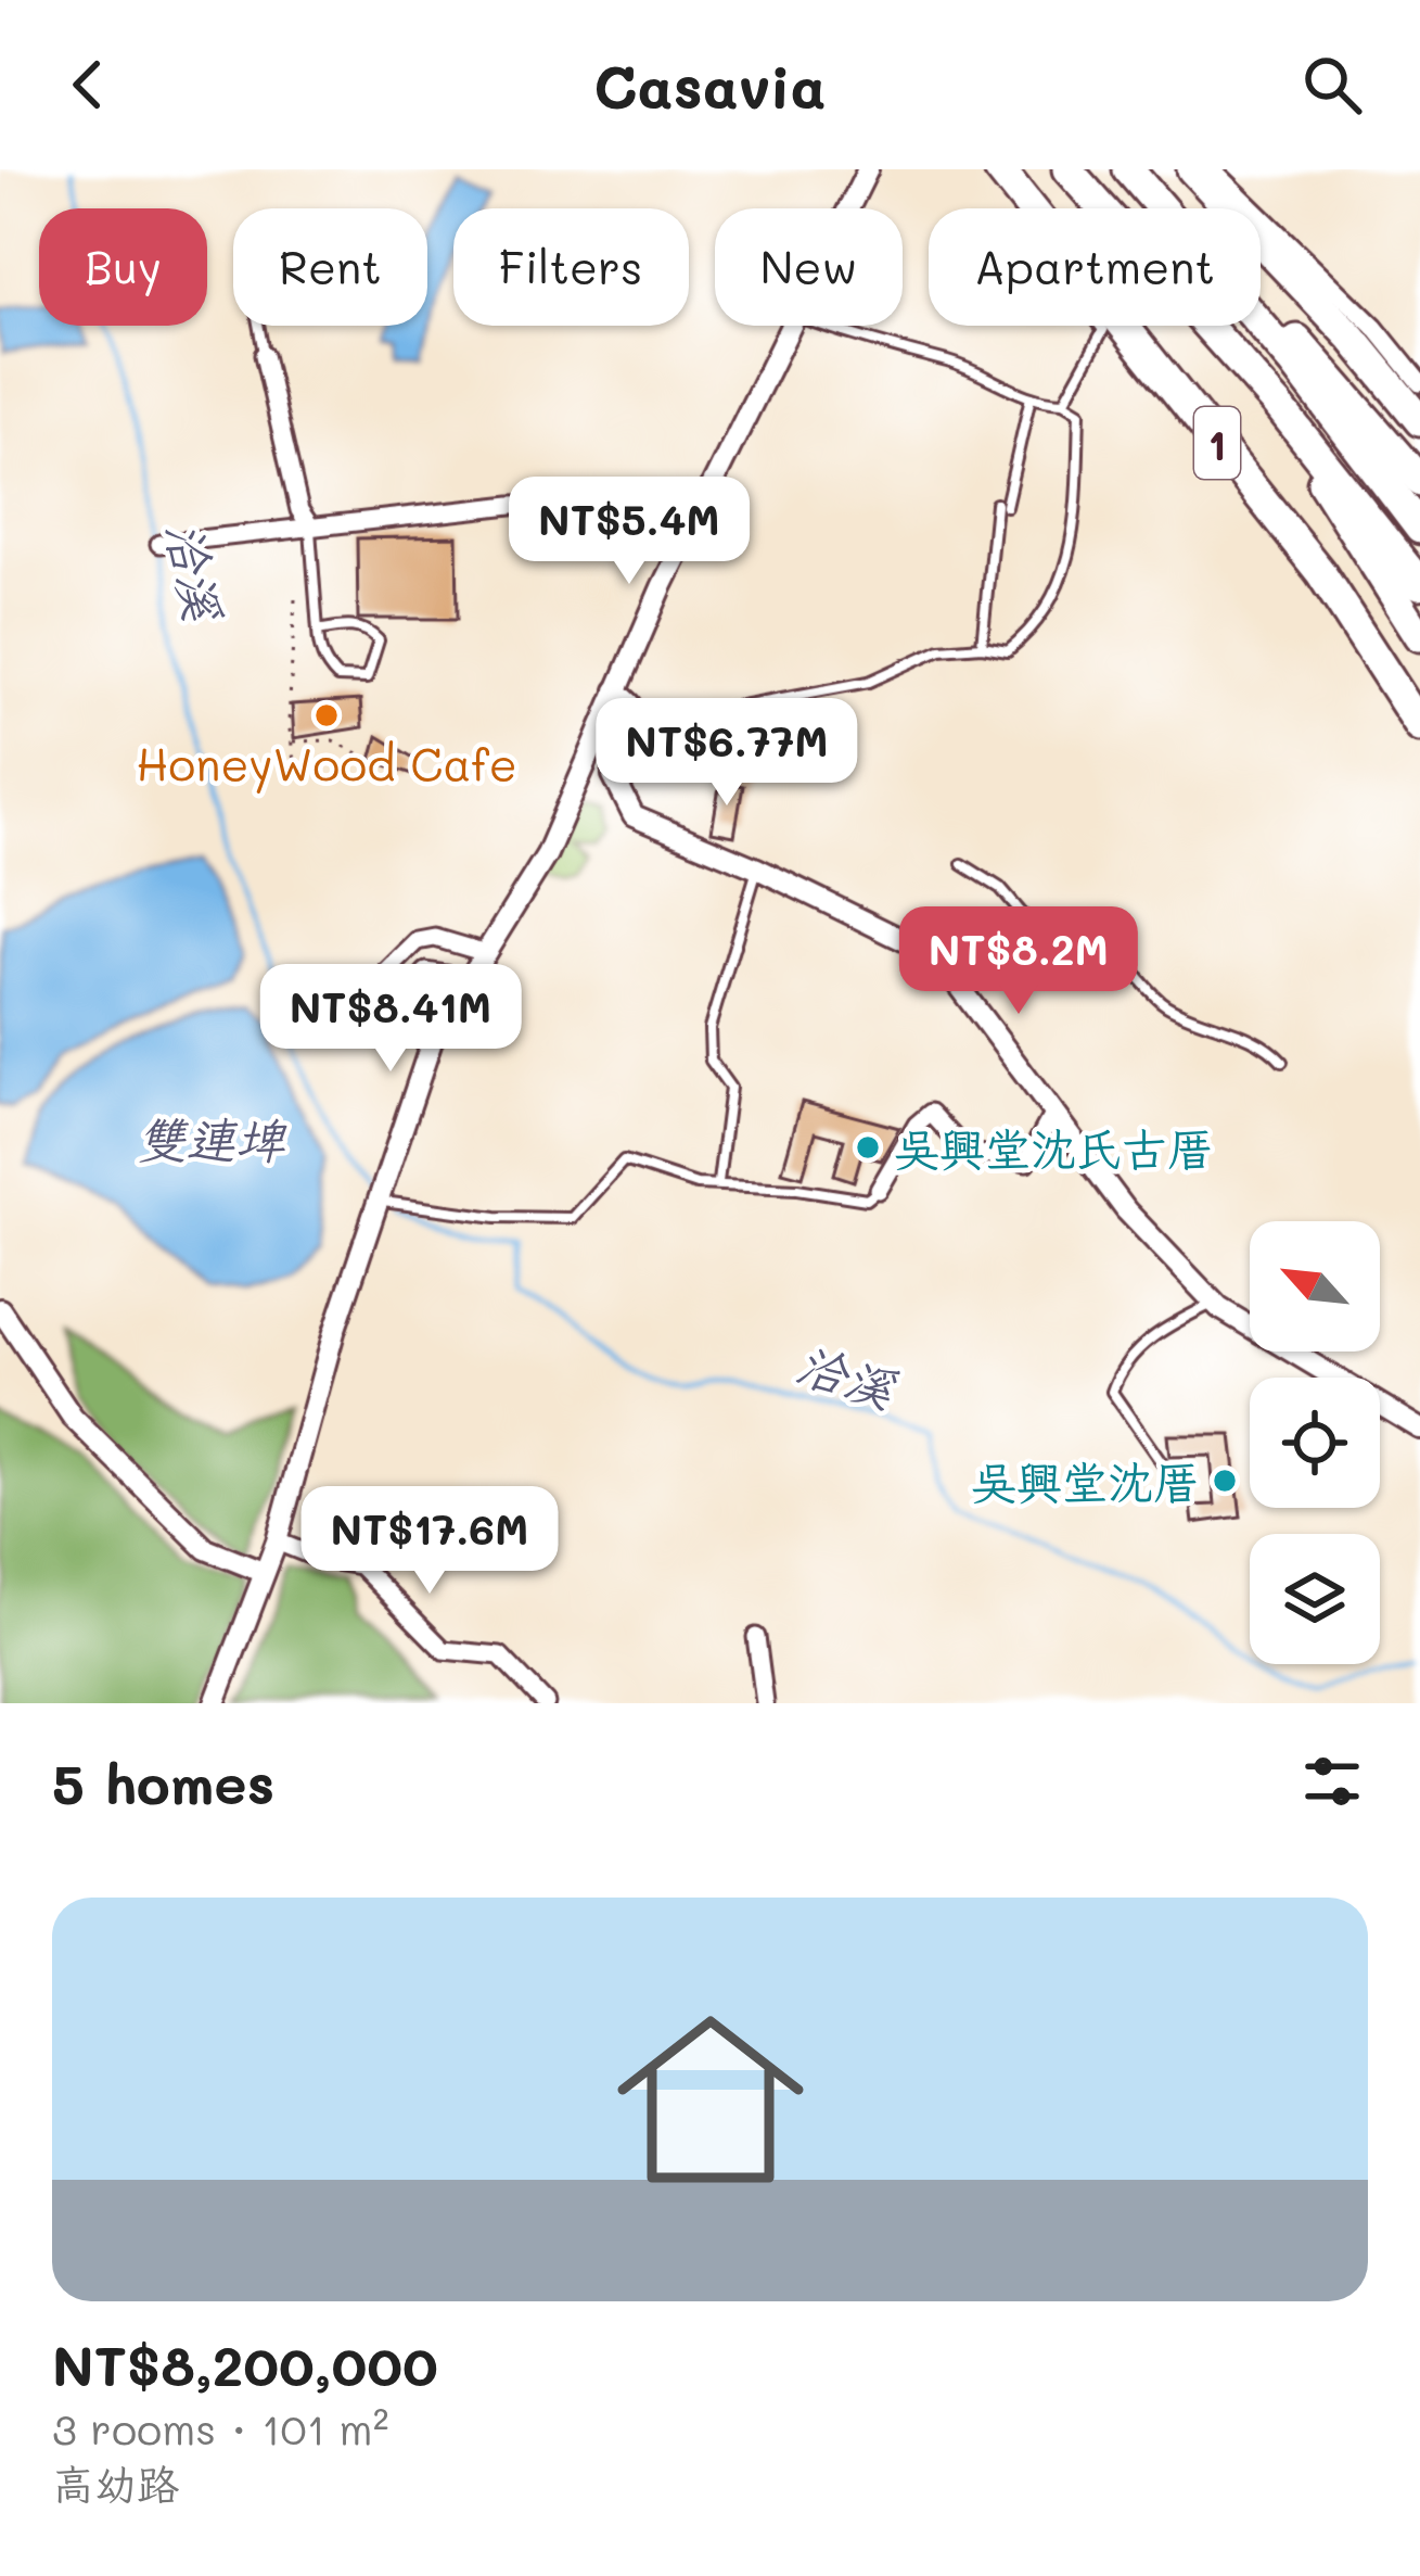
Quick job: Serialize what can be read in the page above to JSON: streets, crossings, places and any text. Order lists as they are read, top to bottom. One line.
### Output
{"streets":{"highway":["1"]},"water":["洽溪","雙連埤"],"places":["HoneyWood Cafe","吳興堂沈氏古厝","吳興堂沈厝"],"north":"top left","page":{"header":"Casavia","chip":["Buy","Rent","Filters","New","Apartment"],"price":["NT$5.4M","NT$6.77M","NT$8.2M","NT$8.41M","NT$17.6M"],"heading":"5 homes","list":[{"name":"NT$8,200,000","note":"3 rooms · 101 m² · 高幼路"}]}}
